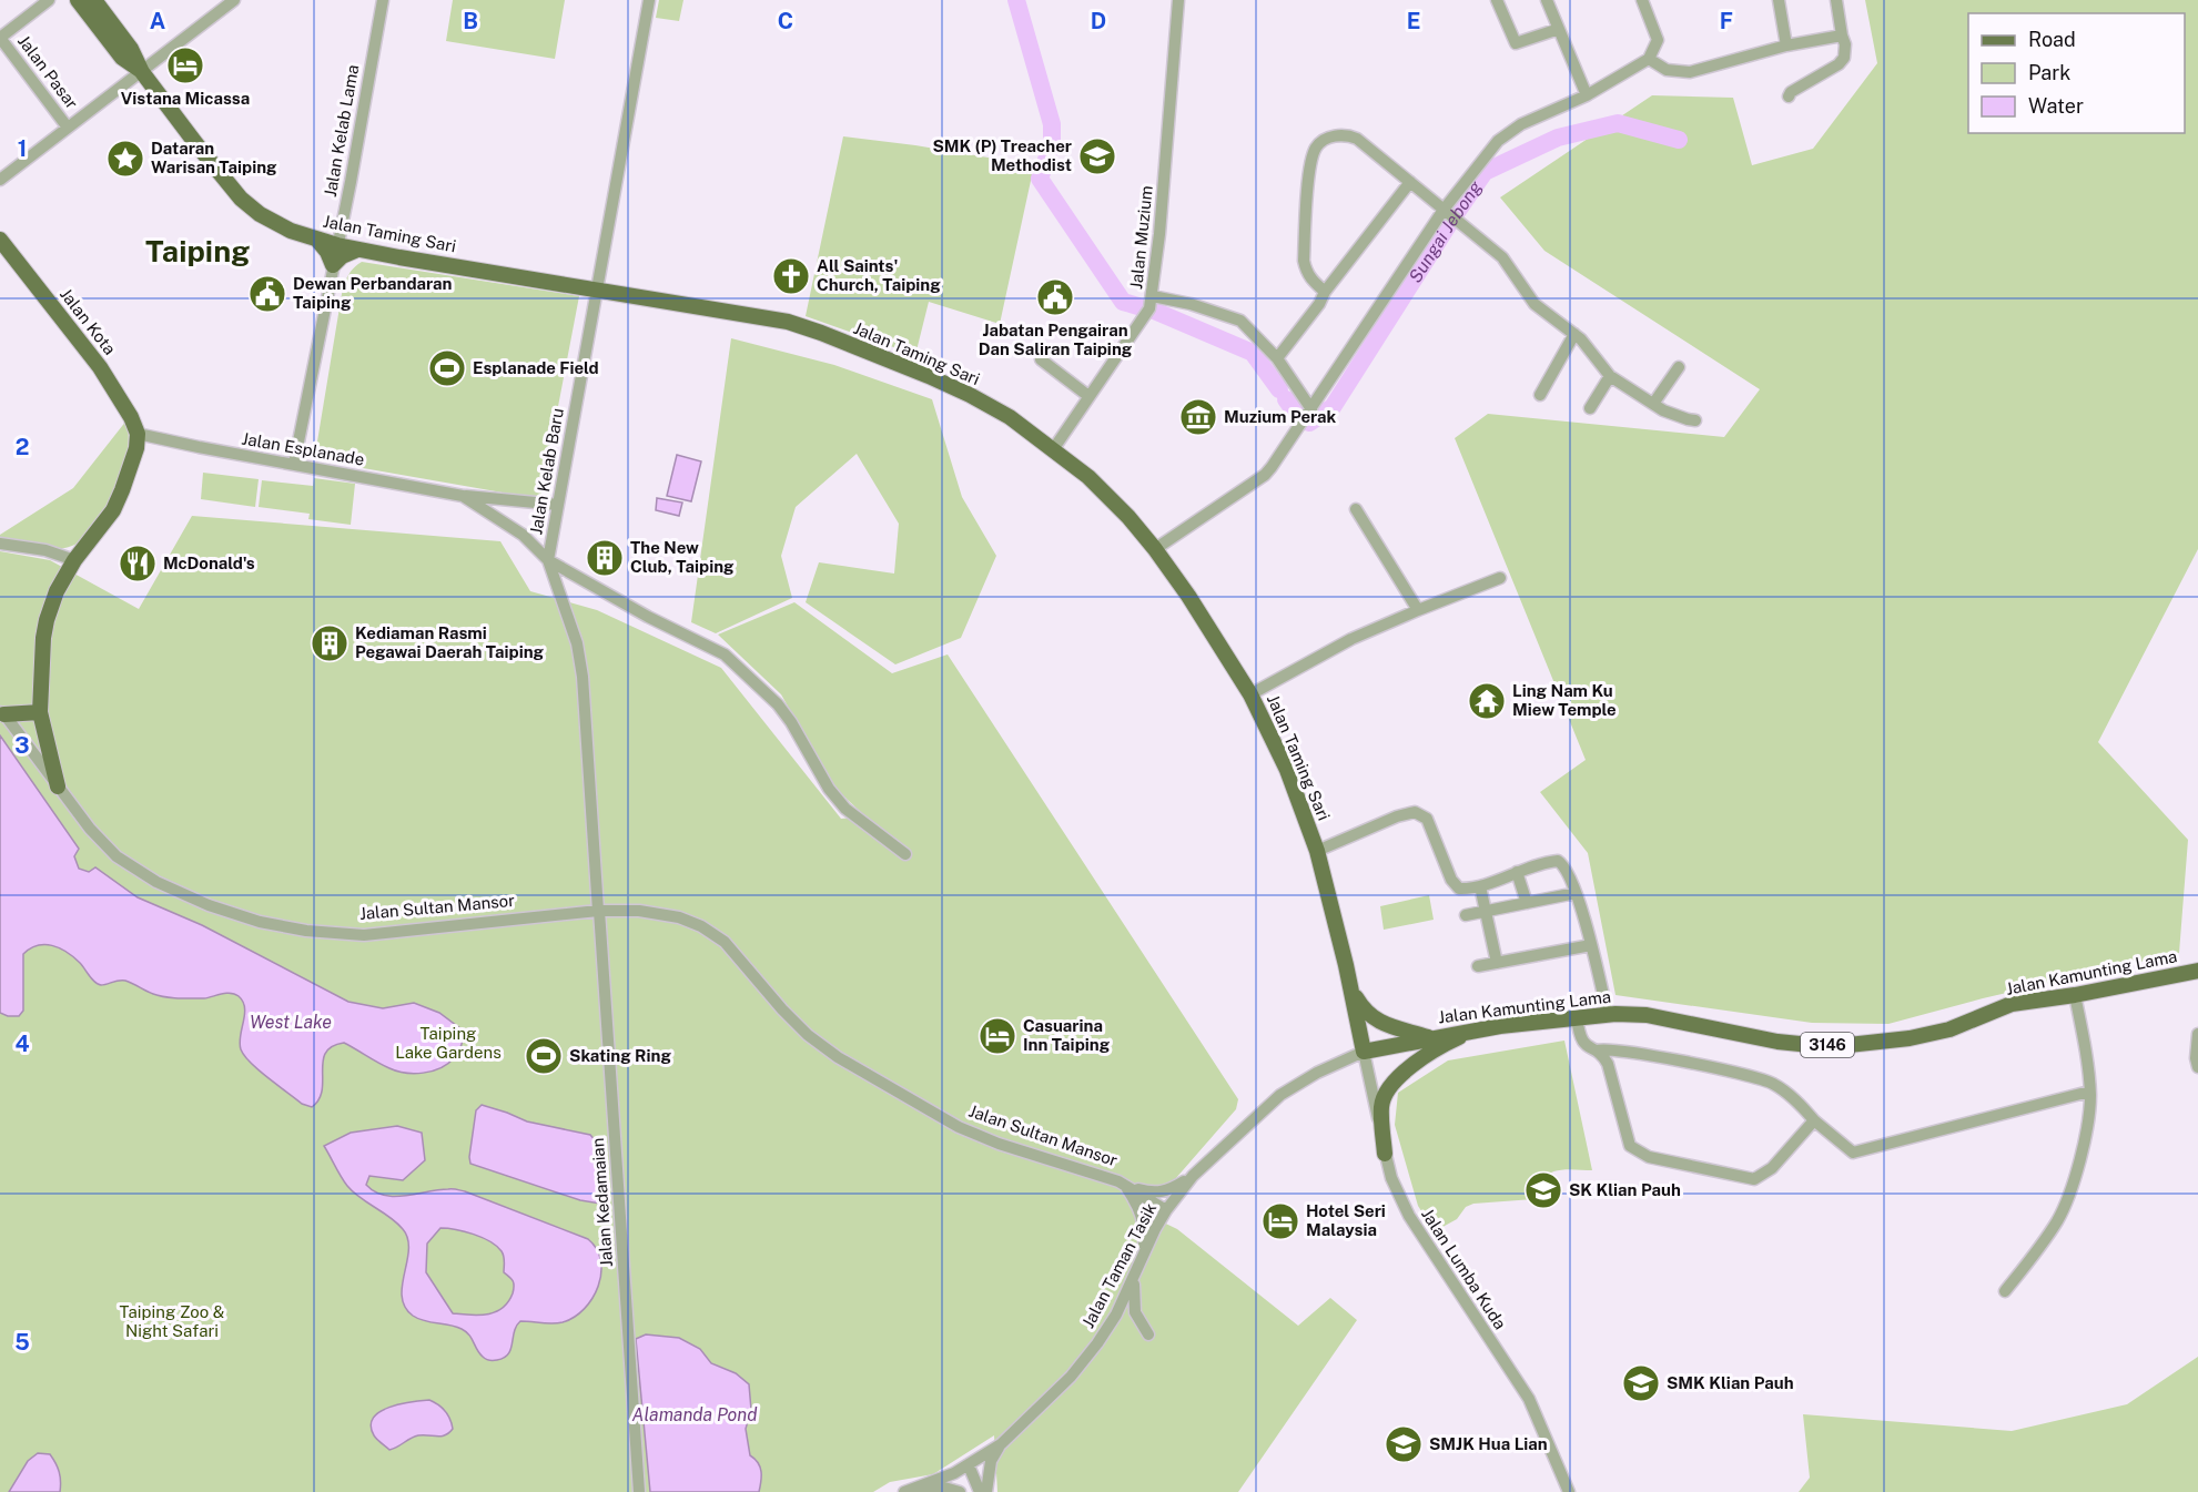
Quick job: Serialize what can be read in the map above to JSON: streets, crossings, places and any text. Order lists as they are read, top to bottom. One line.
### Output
{"streets":{"main road":["Jalan Taming Sari","Jalan Kota","Jalan Sultan Mansor","Jalan Kamunting Lama","3146"],"street":["Jalan Pasar","Jalan Kelab Lama","Jalan Muzium","Jalan Esplanade","Jalan Kelab Baru","Jalan Kedamaian","Jalan Taman Tasik","Jalan Lumba Kuda"]},"crossings":[["Jalan Kelab Lama","Jalan Taming Sari"],["Jalan Kelab Lama","Jalan Esplanade"],["Jalan Taming Sari","Jalan Muzium"],["Jalan Taming Sari","Jalan Kelab Baru"],["Jalan Taming Sari","Jalan Kamunting Lama"],["Jalan Taming Sari","Jalan Taman Tasik"],["Jalan Taming Sari","Jalan Lumba Kuda"],["Jalan Kota","Jalan Esplanade"],["Jalan Kota","Jalan Sultan Mansor"],["Jalan Esplanade","Jalan Kelab Baru"],["Jalan Esplanade","Jalan Sultan Mansor"],["Jalan Esplanade","Jalan Kedamaian"],["Jalan Kelab Baru","Jalan Kedamaian"],["Jalan Sultan Mansor","Jalan Kedamaian"],["Jalan Kamunting Lama","Jalan Taman Tasik"],["Jalan Kamunting Lama","Jalan Lumba Kuda"],["Jalan Taman Tasik","Jalan Lumba Kuda"]],"districts":["Taiping"],"water":["Sungai Jebong","West Lake","Alamanda Pond"],"parks":["Taiping Lake Gardens","Taiping Zoo & Night Safari"],"places":{"hotel":["Vistana Micassa","Casuarina Inn Taiping","Hotel Seri Malaysia"],"school or university":["SMK (P) Treacher Methodist","SK Klian Pauh","SMK Klian Pauh","SMJK Hua Lian"],"place":["Dataran Warisan Taiping"],"church":["All Saints' Church, Taiping"],"public building":["Dewan Perbandaran Taiping","Jabatan Pengairan Dan Saliran Taiping"],"sports":["Esplanade Field","Skating Ring"],"museum":["Muzium Perak"],"building":["The New Club, Taiping","Kediaman Rasmi Pegawai Daerah Taiping"],"restaurant":["McDonald's"],"temple":["Ling Nam Ku Miew Temple"]},"legend":["Road","Park","Water"],"grid":{"columns":["A","B","C","D","E","F"],"rows":["1","2","3","4","5"]}}
